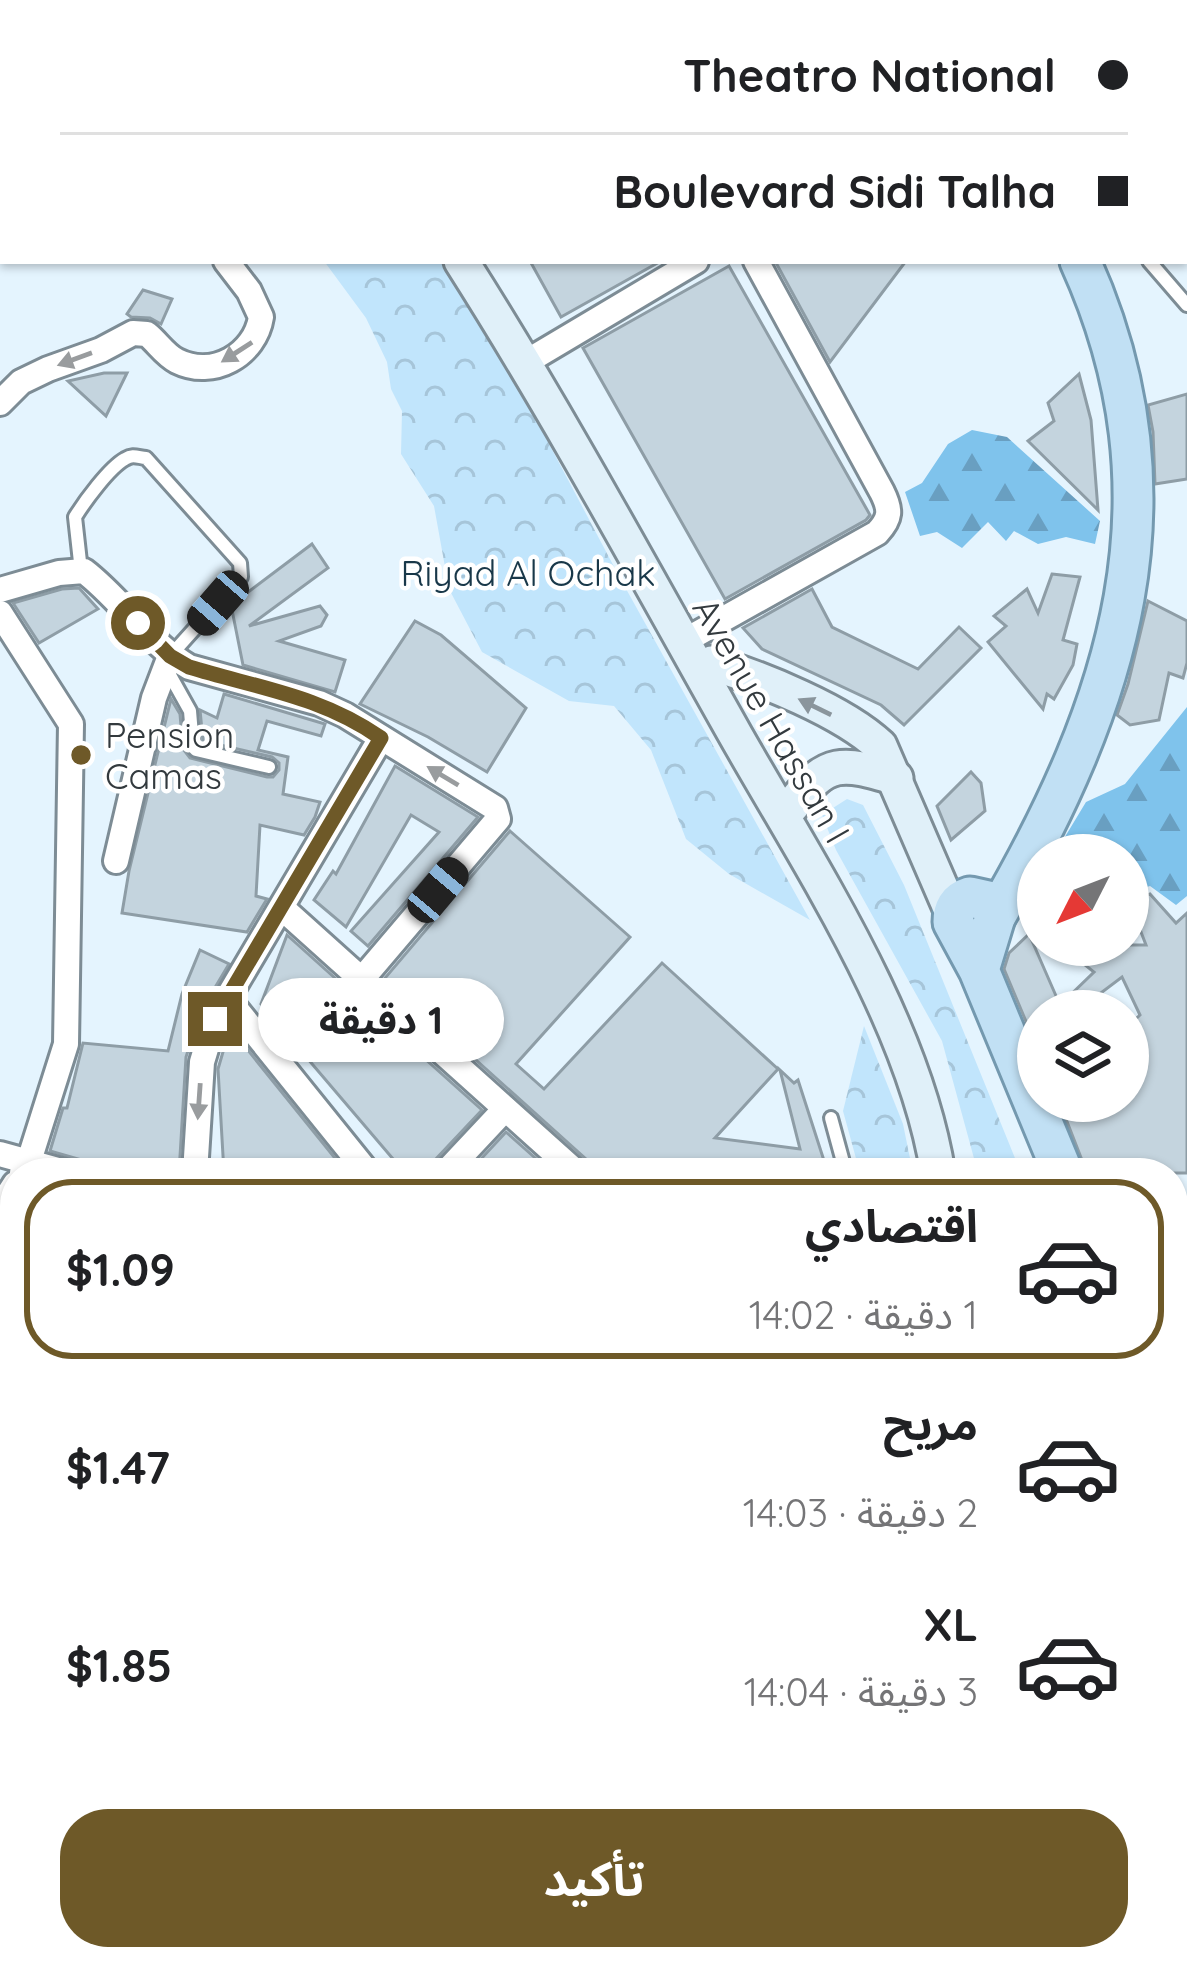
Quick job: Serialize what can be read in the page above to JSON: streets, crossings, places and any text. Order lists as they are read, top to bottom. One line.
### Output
{"streets":{"main road":["Avenue Hassan I"]},"parks":["Riyad Al Ochak"],"places":["Pension Camas"],"north":"bottom left","page":{"banner":["Theatro National","Boulevard Sidi Talha"],"bubble":"1 دقيقة","list":[{"name":"اقتصادي","note":"1 دقيقة · 14:02","value":"$1.09"},{"name":"مريح","note":"2 دقيقة · 14:03","value":"$1.47"},{"name":"XL","note":"3 دقيقة · 14:04","value":"$1.85"}],"buttons":"تأكيد"}}
